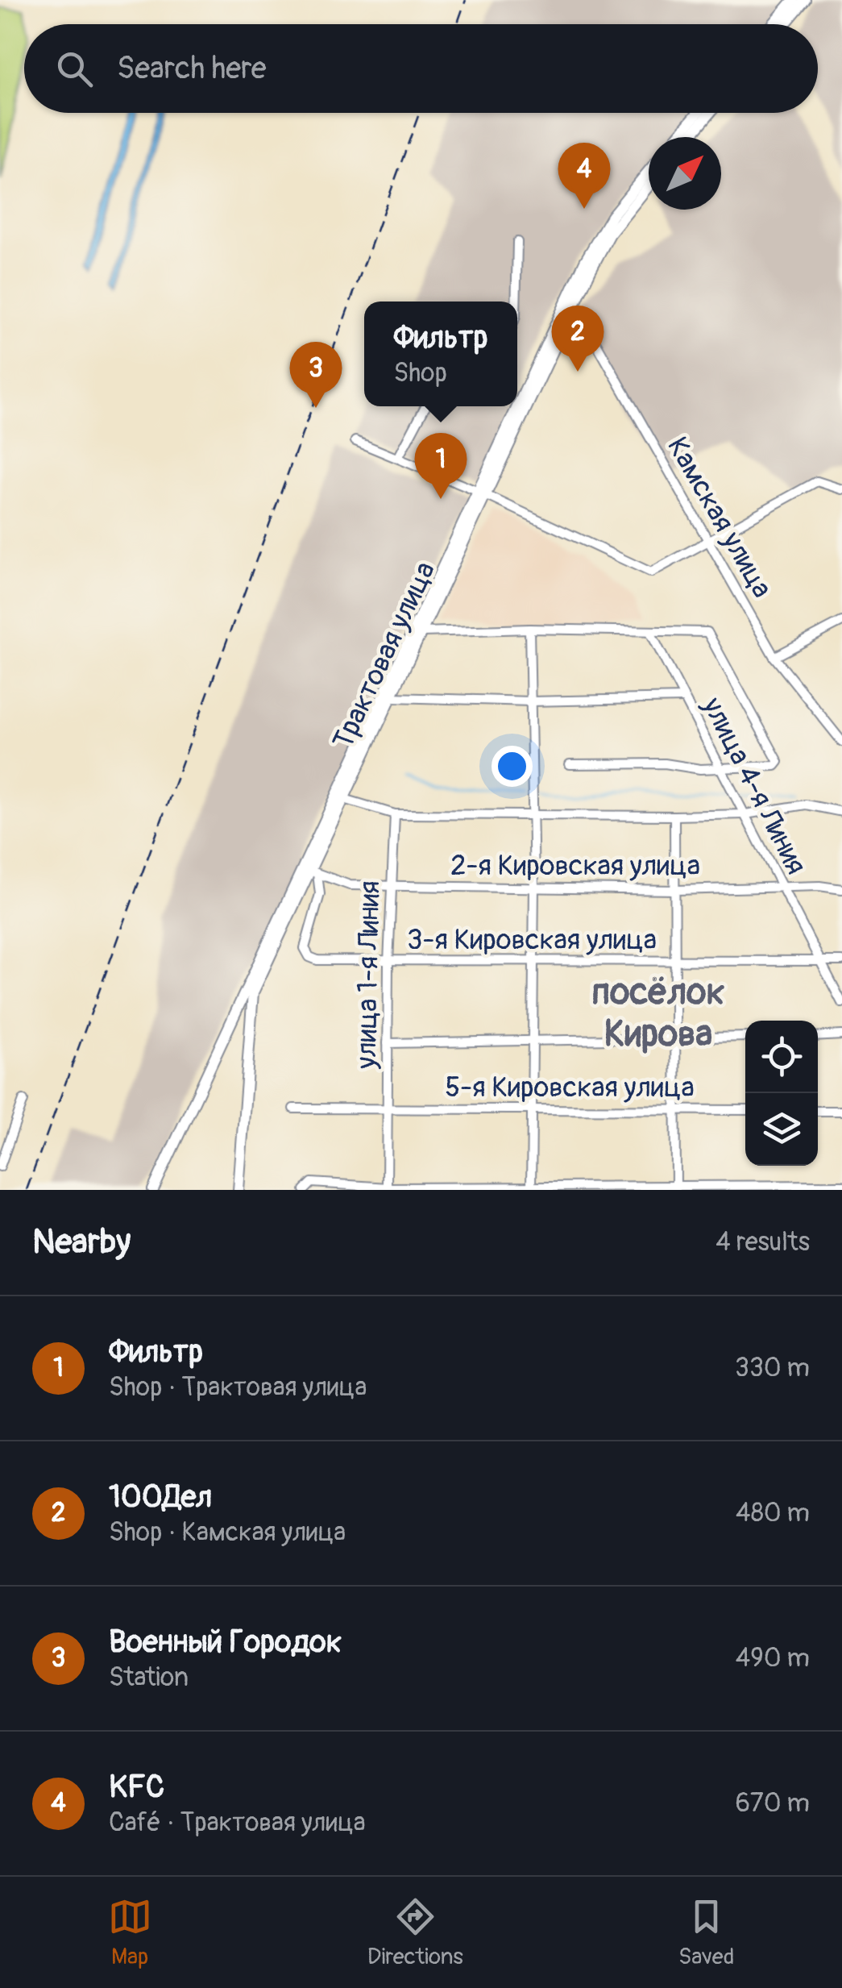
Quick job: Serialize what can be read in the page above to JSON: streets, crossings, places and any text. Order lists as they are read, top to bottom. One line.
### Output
{"streets":{"main road":["Трактовая улица"],"street":["Камская улица","улица 4-я Линия","2-я Кировская улица","3-я Кировская улица","улица 1-я Линия","5-я Кировская улица"]},"crossings":[["Камская улица","Трактовая улица"],["Трактовая улица","2-я Кировская улица"],["Трактовая улица","3-я Кировская улица"],["улица 4-я Линия","2-я Кировская улица"],["улица 4-я Линия","3-я Кировская улица"],["2-я Кировская улица","3-я Кировская улица"],["2-я Кировская улица","улица 1-я Линия"],["3-я Кировская улица","улица 1-я Линия"],["улица 1-я Линия","5-я Кировская улица"]],"districts":["посёлок Кирова"],"north":"top right","page":{"search":"Search here","pins":["4","2","3","1"],"popup":["Фильтр","Shop"],"heading":["Nearby","4 results"],"list":[{"mark":"1","name":"Фильтр","note":"Shop · Трактовая улица","value":"330 m"},{"mark":"2","name":"100Дел","note":"Shop · Камская улица","value":"480 m"},{"mark":"3","name":"Военный Городок","note":"Station","value":"490 m"},{"mark":"4","name":"KFC","note":"Café · Трактовая улица","value":"670 m"}],"nav":["Map","Directions","Saved"]}}
